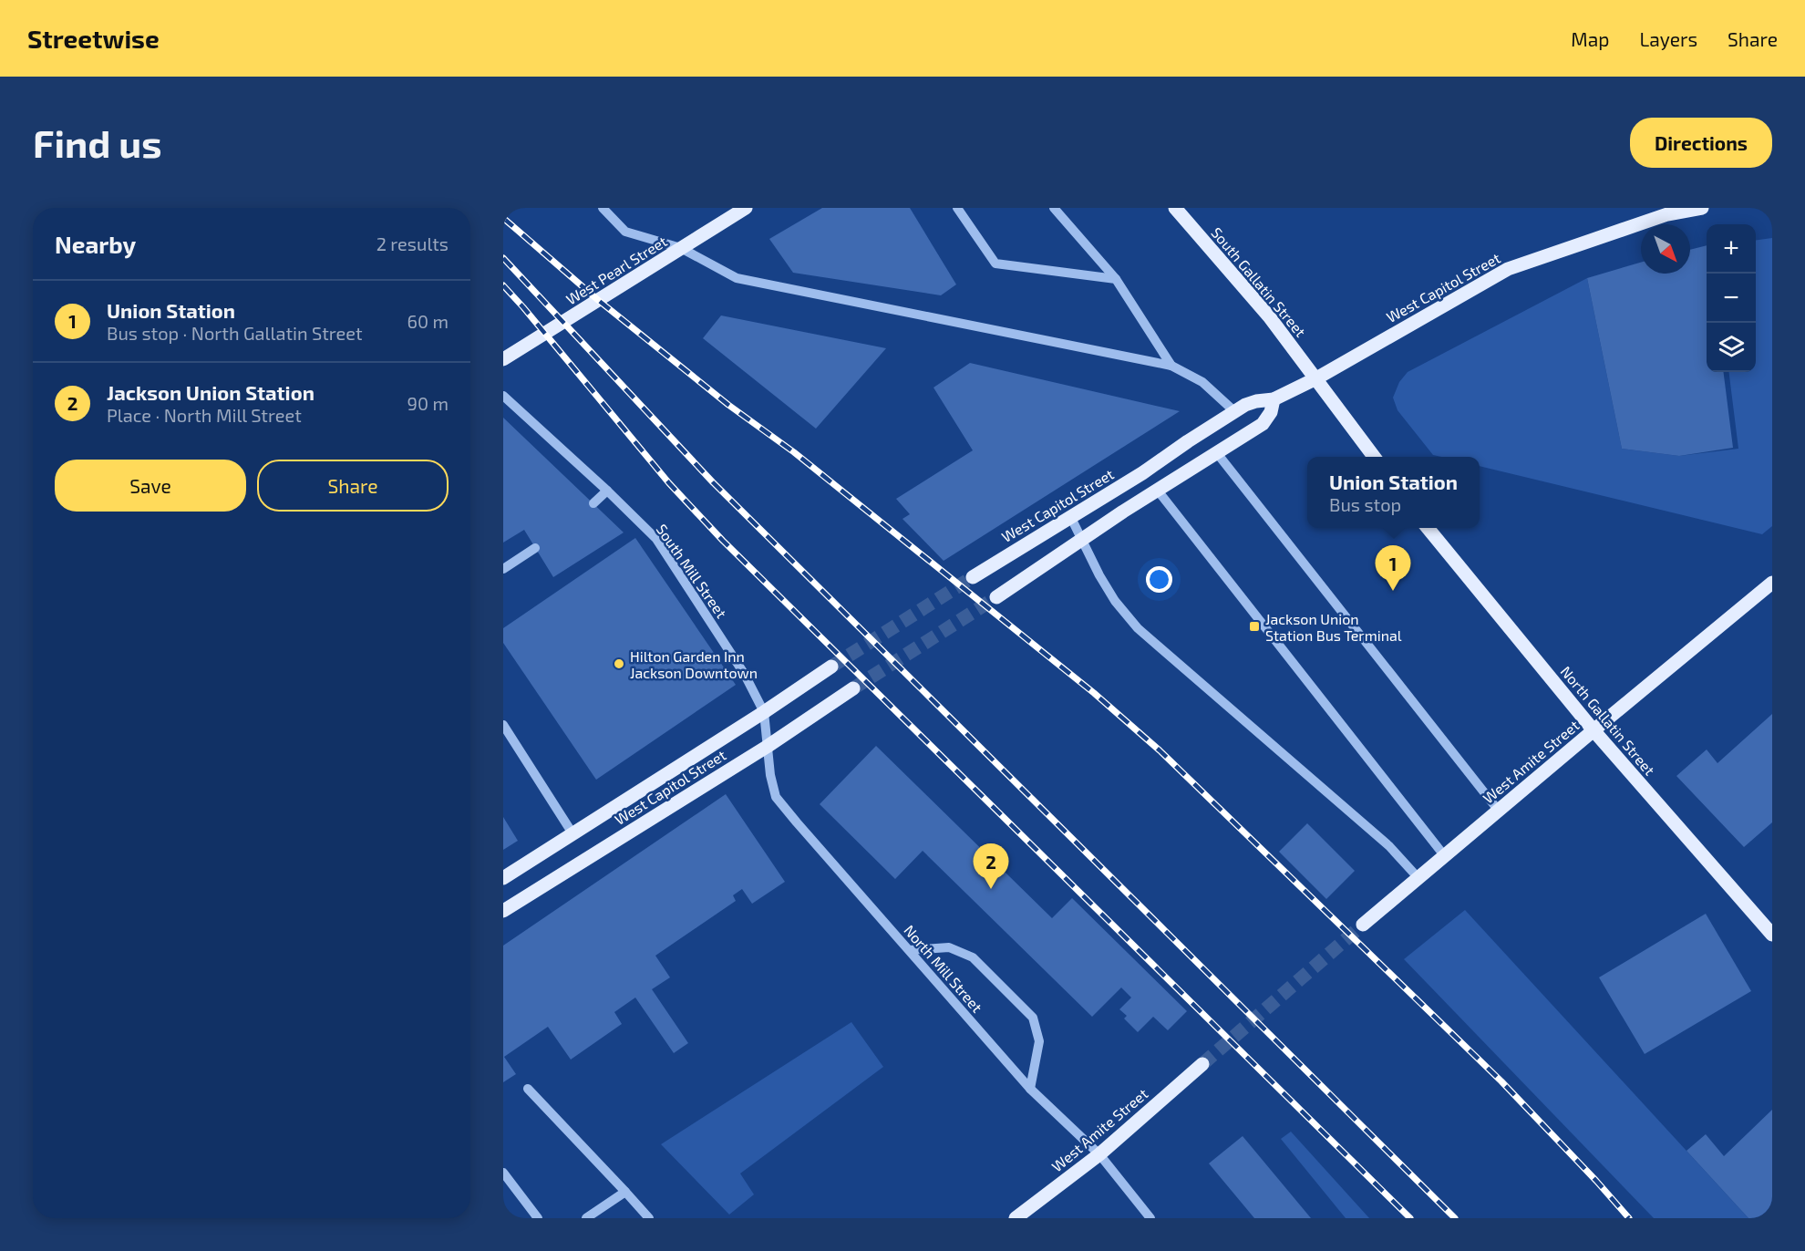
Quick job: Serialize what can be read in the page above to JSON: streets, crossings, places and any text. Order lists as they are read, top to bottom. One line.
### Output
{"streets":{"main road":["West Pearl Street","South Gallatin Street","West Capitol Street","North Gallatin Street","West Amite Street"],"street":["South Mill Street","North Mill Street"]},"crossings":[["South Gallatin Street","West Capitol Street"],["West Capitol Street","South Mill Street"],["West Capitol Street","North Mill Street"],["South Mill Street","North Mill Street"],["North Gallatin Street","West Amite Street"],["West Amite Street","North Mill Street"]],"places":{"transit":["Jackson Union Station Bus Terminal"],"other":["Hilton Garden Inn Jackson Downtown"]},"north":"bottom right","page":{"header":"Streetwise","nav":["Map","Layers","Share"],"buttons":["Directions",["Save","Share"]],"title":"Find us","heading":["Nearby","2 results"],"map_buttons":["+","−"],"list":[{"mark":"1","name":"Union Station","note":"Bus stop · North Gallatin Street","value":"60 m"},{"mark":"2","name":"Jackson Union Station","note":"Place · North Mill Street","value":"90 m"}],"popup":["Union Station","Bus stop"],"pins":["1","2"]}}
